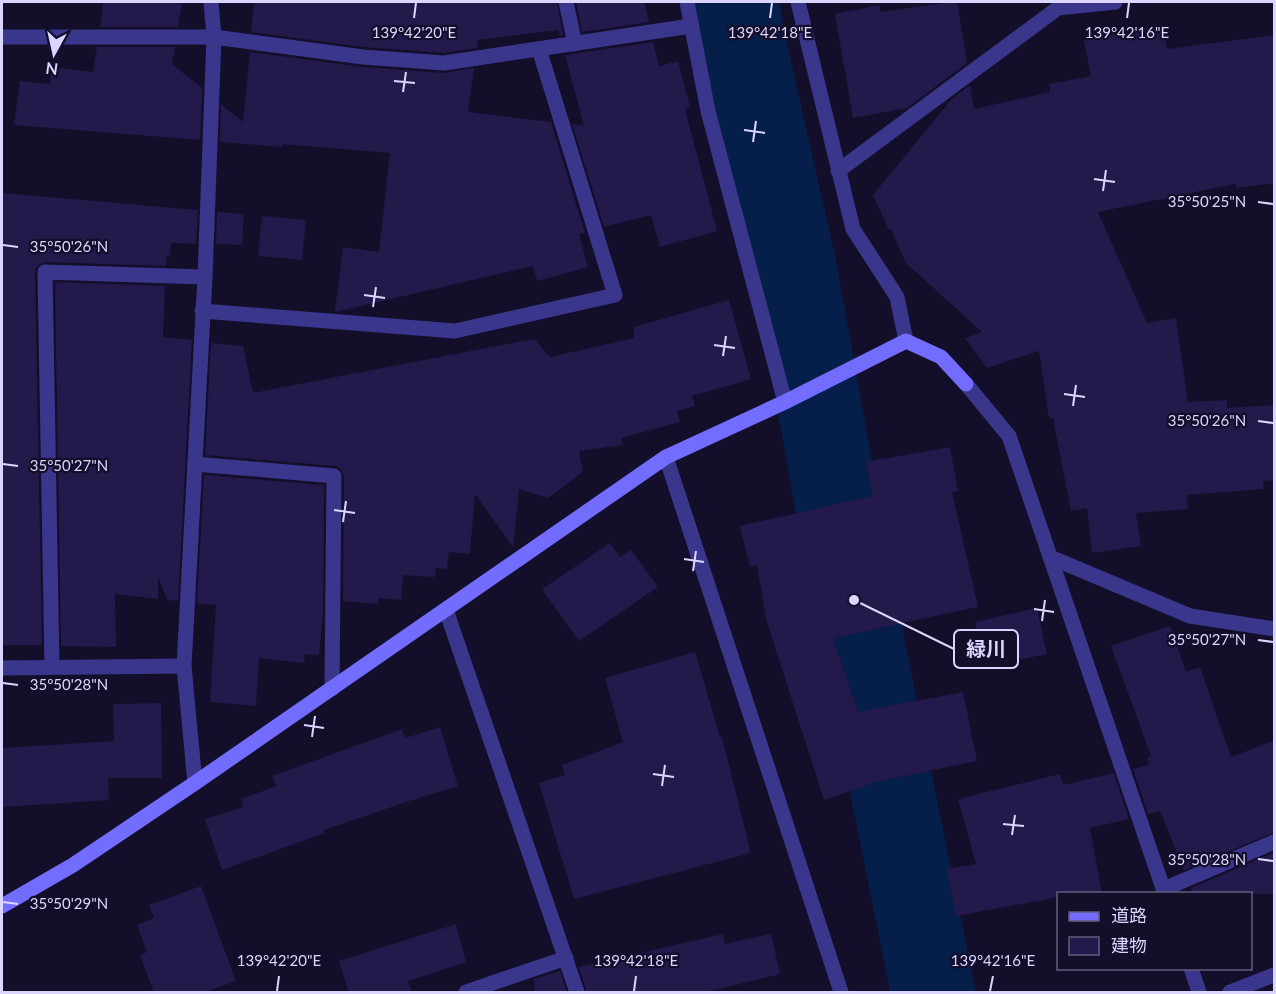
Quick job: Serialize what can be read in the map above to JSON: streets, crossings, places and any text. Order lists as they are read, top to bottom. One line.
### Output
{"places":["緑川"],"legend":["道路","建物"],"north":"bottom","coordinates":["139°42'20\"E","139°42'18\"E","139°42'16\"E","35°50'25\"N","35°50'26\"N","35°50'27\"N","35°50'28\"N","35°50'29\"N"]}
